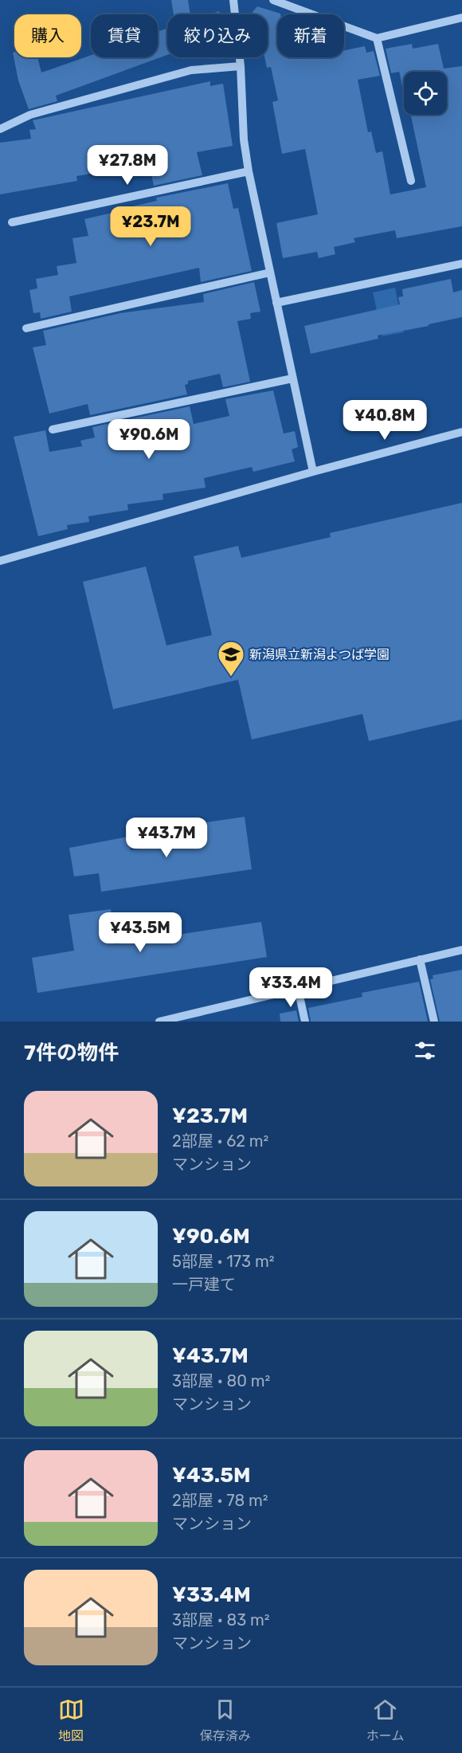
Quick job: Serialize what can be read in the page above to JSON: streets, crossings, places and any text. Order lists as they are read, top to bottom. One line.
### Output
{"places":{"school or university":["新潟県立新潟よつば学園"]},"page":{"chip":["購入","賃貸","絞り込み","新着"],"price":["¥27.8M","¥23.7M","¥40.8M","¥90.6M","¥43.7M","¥43.5M","¥33.4M"],"heading":"7件の物件","list":[{"name":"¥23.7M","note":"2部屋 · 62 m² · マンション"},{"name":"¥90.6M","note":"5部屋 · 173 m² · 一戸建て"},{"name":"¥43.7M","note":"3部屋 · 80 m² · マンション"},{"name":"¥43.5M","note":"2部屋 · 78 m² · マンション"},{"name":"¥33.4M","note":"3部屋 · 83 m² · マンション"}],"tabs":["地図","保存済み","ホーム"]}}
